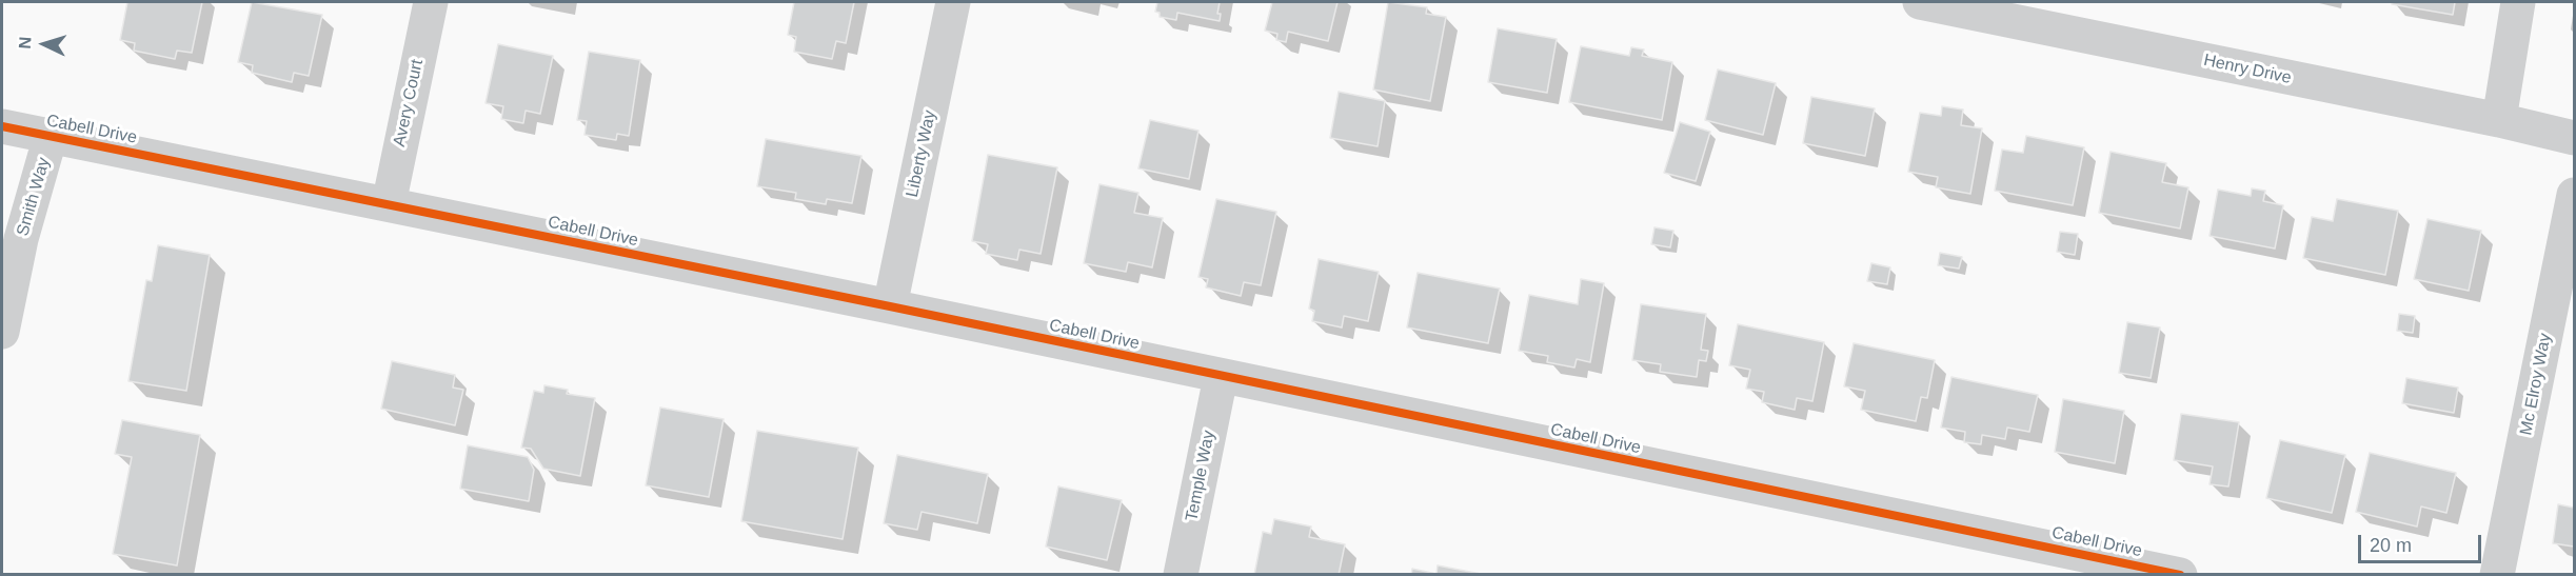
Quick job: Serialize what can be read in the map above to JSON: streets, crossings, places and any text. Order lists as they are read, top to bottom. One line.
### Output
{"streets":{"street":["Henry Drive","Avery Court","Cabell Drive","Liberty Way","Smith Way","Mc Elroy Way","Temple Way"]},"crossings":[["Avery Court","Cabell Drive"],["Cabell Drive","Liberty Way"],["Cabell Drive","Smith Way"],["Cabell Drive","Temple Way"]],"scale_bar":"20 m","north":"left"}
